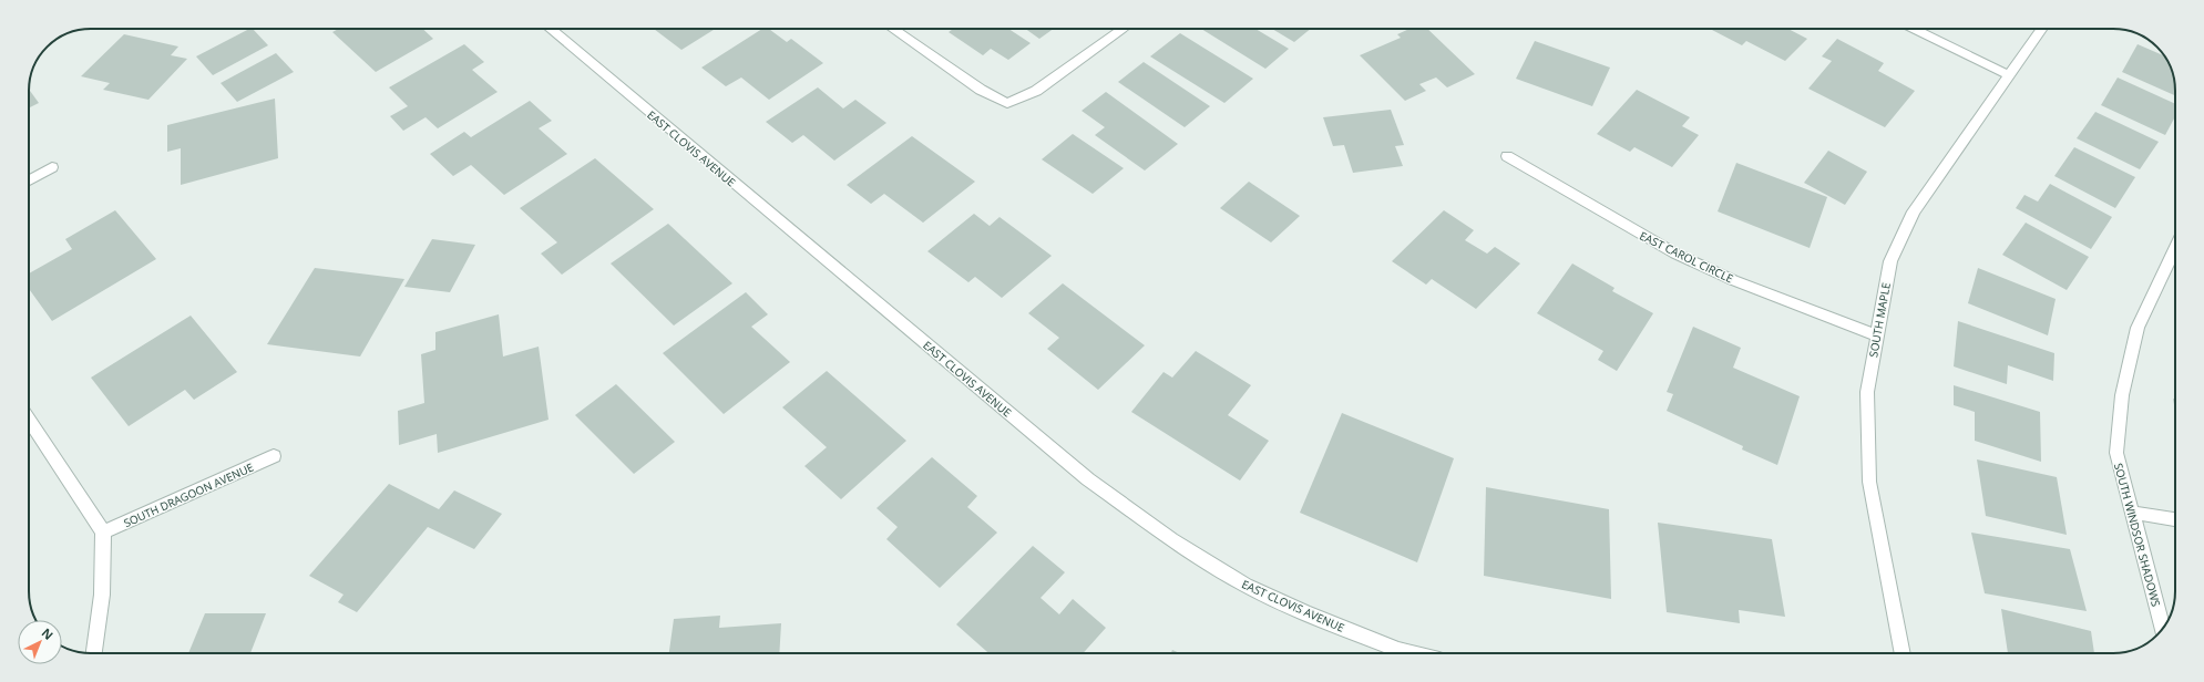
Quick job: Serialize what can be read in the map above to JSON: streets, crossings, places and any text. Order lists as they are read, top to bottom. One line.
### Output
{"streets":{"street":["EAST CLOVIS AVENUE","EAST CAROL CIRCLE","SOUTH MAPLE","SOUTH DRAGOON AVENUE","SOUTH WINDSOR SHADOWS"]},"crossings":[["EAST CAROL CIRCLE","SOUTH MAPLE"]],"north":"top right"}
